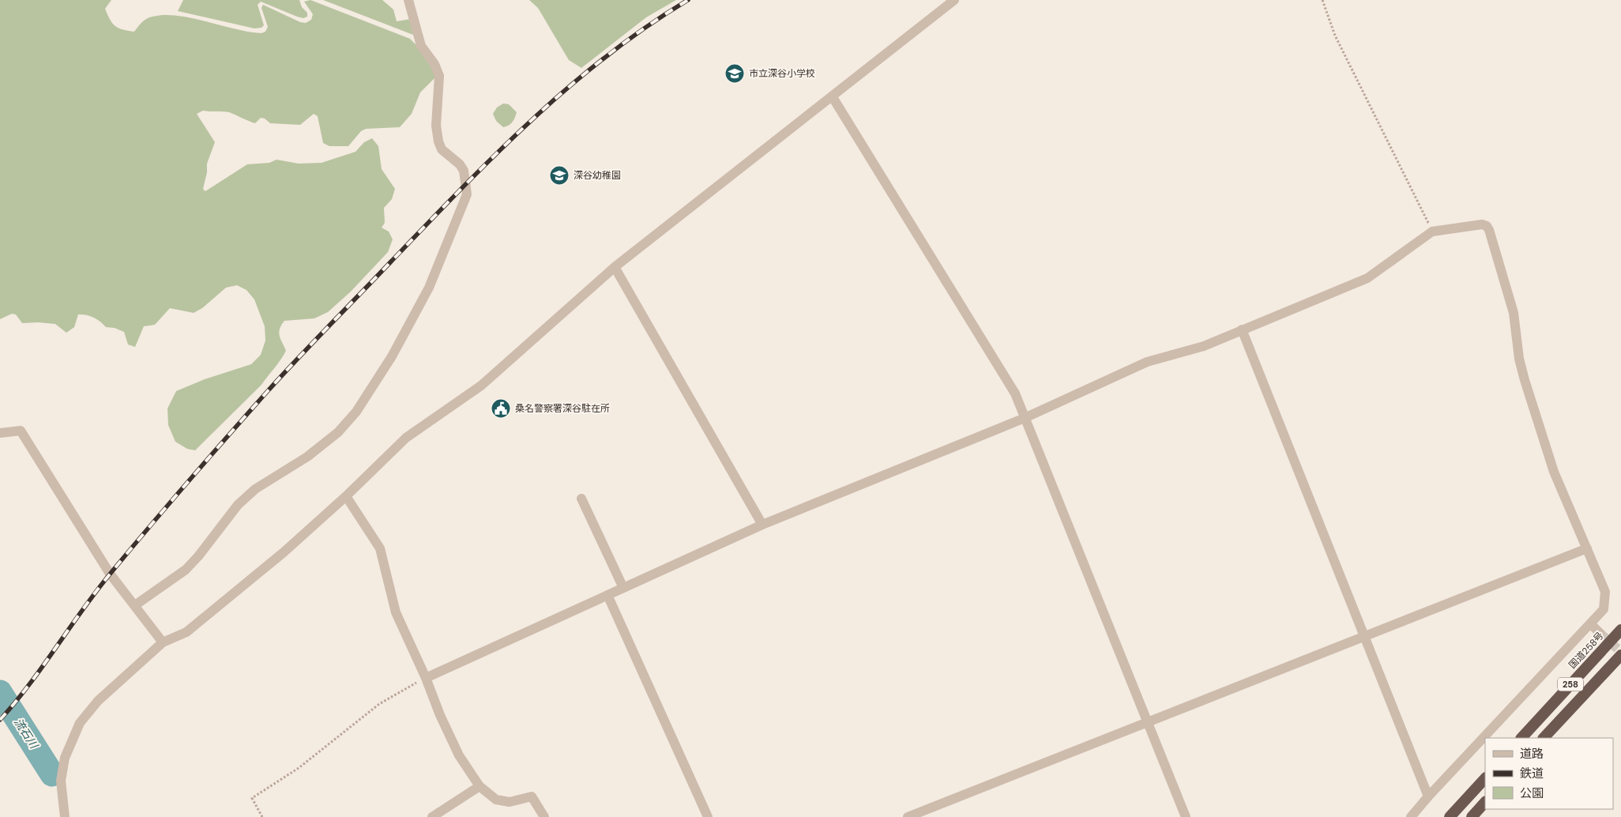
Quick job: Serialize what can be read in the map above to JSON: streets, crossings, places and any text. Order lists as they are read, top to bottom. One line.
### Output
{"streets":{"highway":["国道258号","258"]},"water":["流石川"],"places":{"school or university":["市立深谷小学校","深谷幼稚園"],"public building":["桑名警察署深谷駐在所"]},"legend":["道路","鉄道","公園"]}
